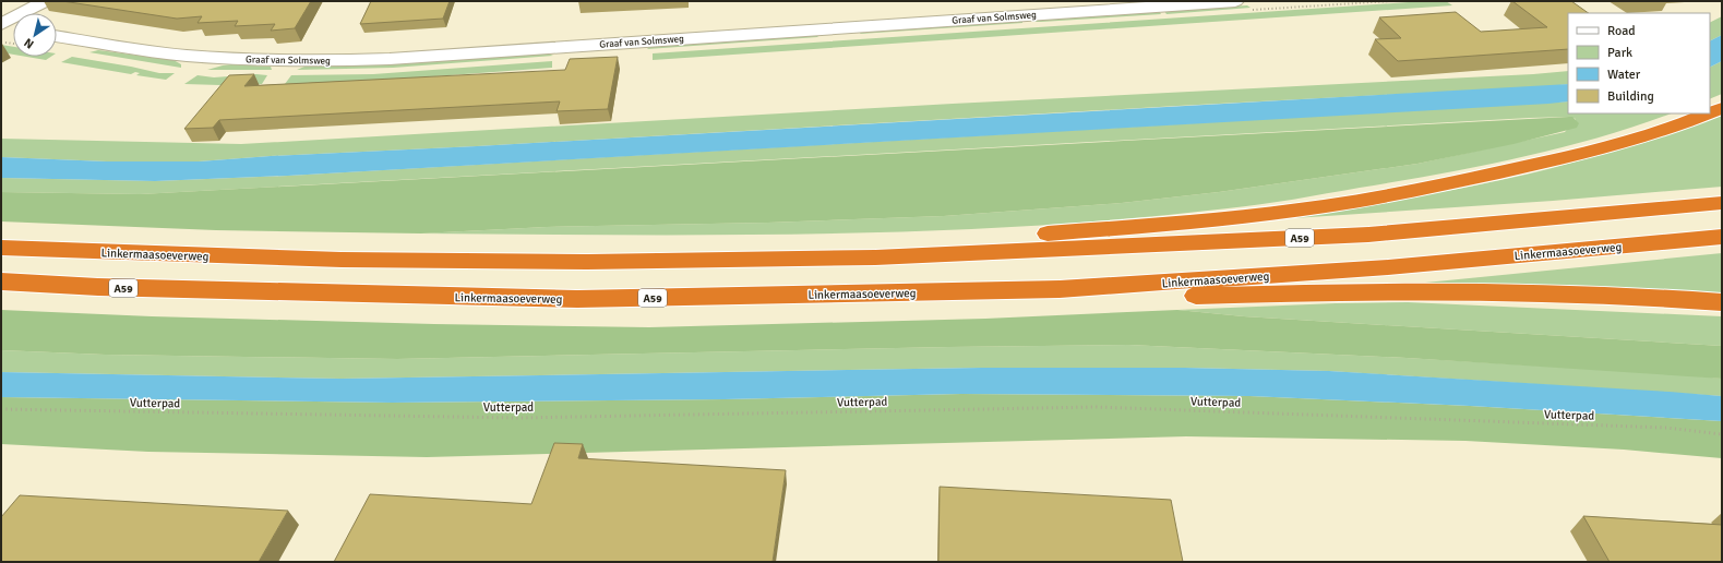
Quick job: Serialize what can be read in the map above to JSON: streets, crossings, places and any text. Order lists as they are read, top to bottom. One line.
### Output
{"streets":{"highway":["A59","Linkermaasoeverweg"],"street":["Graaf van Solmsweg"],"path":["Vutterpad"]},"crossings":[["A59","Linkermaasoeverweg"]],"legend":["Road","Park","Water","Building"],"north":"bottom left"}
